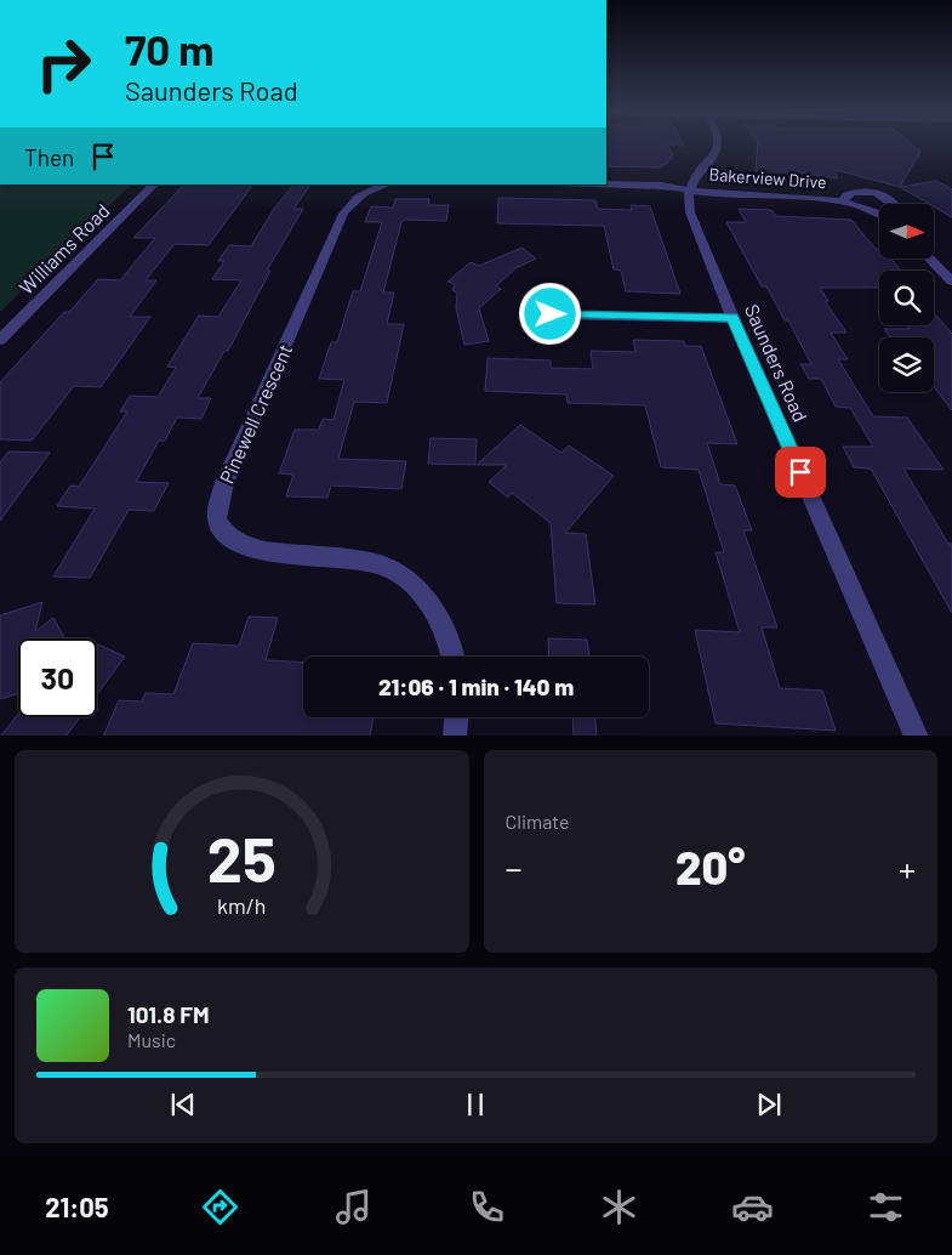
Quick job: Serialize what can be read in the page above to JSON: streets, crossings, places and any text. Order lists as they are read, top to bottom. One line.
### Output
{"streets":{"street":["Bakerview Drive","Williams Road","Saunders Road","Pinewell Crescent"]},"crossings":[["Bakerview Drive","Saunders Road"]],"north":"right","page":{"turn":["70 m","Saunders Road"],"then":"Then","limit":"30","trip":"21:06 · 1 min · 140 m","tile":"Climate","heat":["−","20°","+"],"song":["101.8 FM","Music"],"tabs":"21:05","gauge":["25","km/h"]}}
